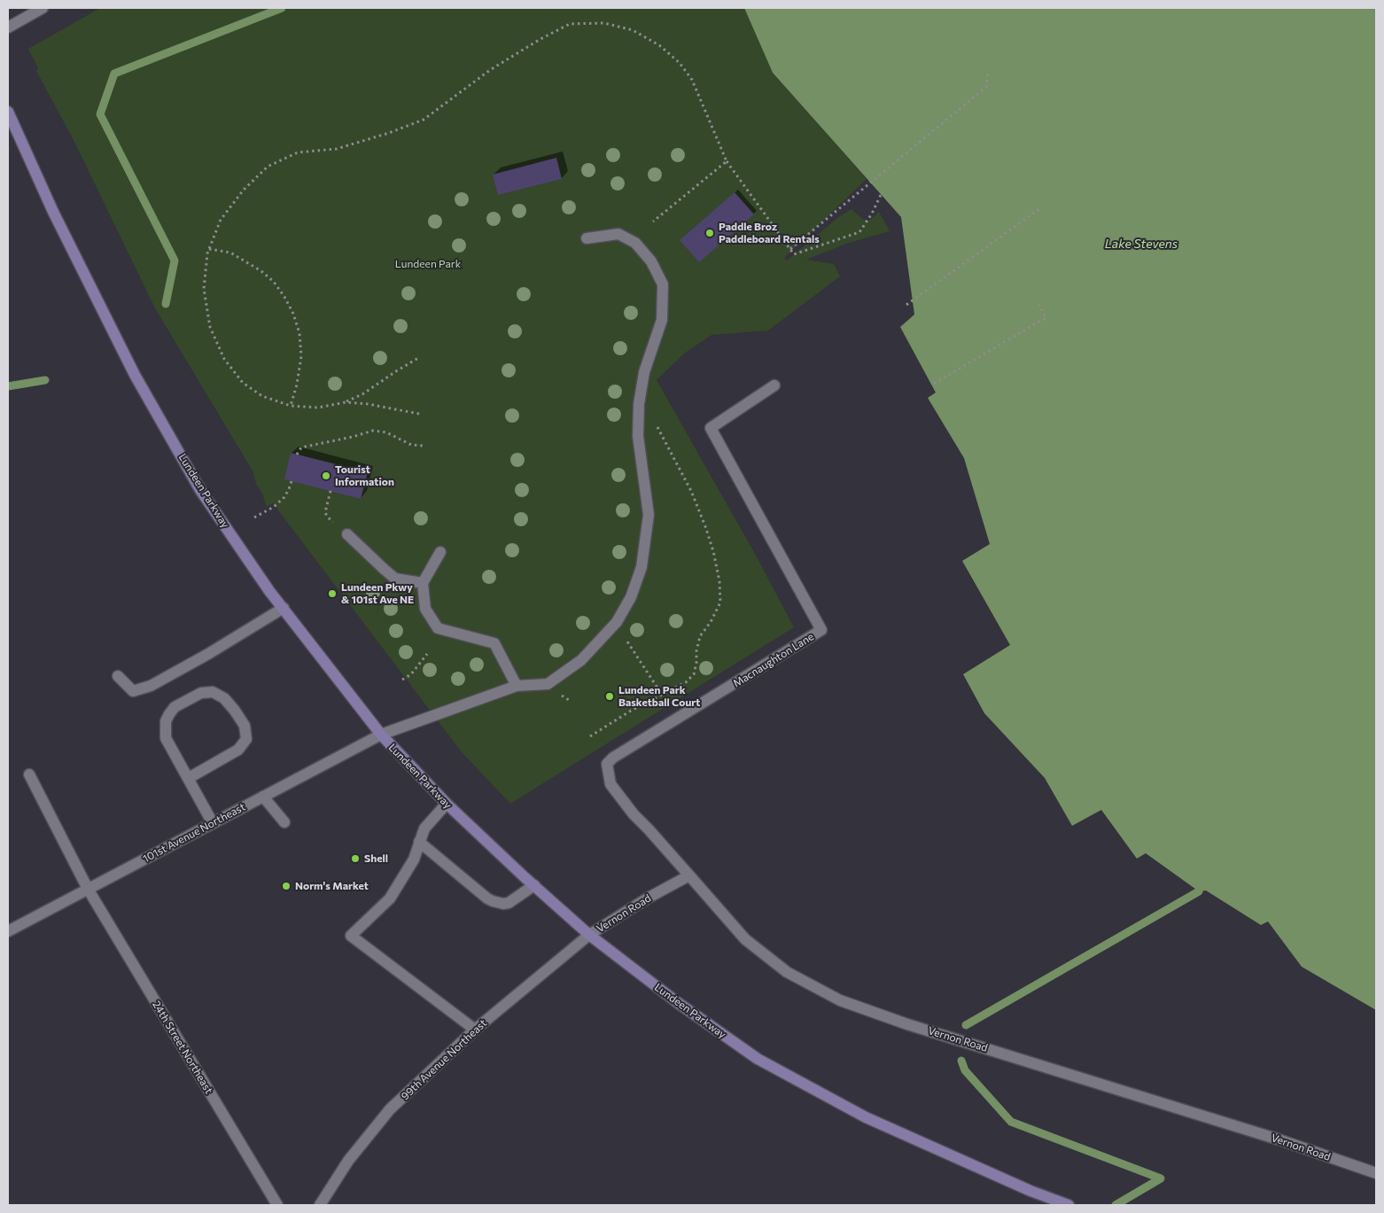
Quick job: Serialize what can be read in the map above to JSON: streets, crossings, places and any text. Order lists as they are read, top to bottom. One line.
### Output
{"streets":{"main road":["Lundeen Parkway"],"street":["Macnaughton Lane","101st Avenue Northeast","Vernon Road","24th Street Northeast","99th Avenue Northeast"]},"crossings":[["Lundeen Parkway","101st Avenue Northeast"],["Lundeen Parkway","Vernon Road"],["Lundeen Parkway","99th Avenue Northeast"],["Macnaughton Lane","Vernon Road"],["101st Avenue Northeast","24th Street Northeast"],["Vernon Road","99th Avenue Northeast"]],"water":["Lake Stevens"],"parks":["Lundeen Park"],"places":["Paddle Broz Paddleboard Rentals","Tourist Information","Lundeen Pkwy & 101st Ave NE","Lundeen Park Basketball Court","Shell","Norm's Market"]}
